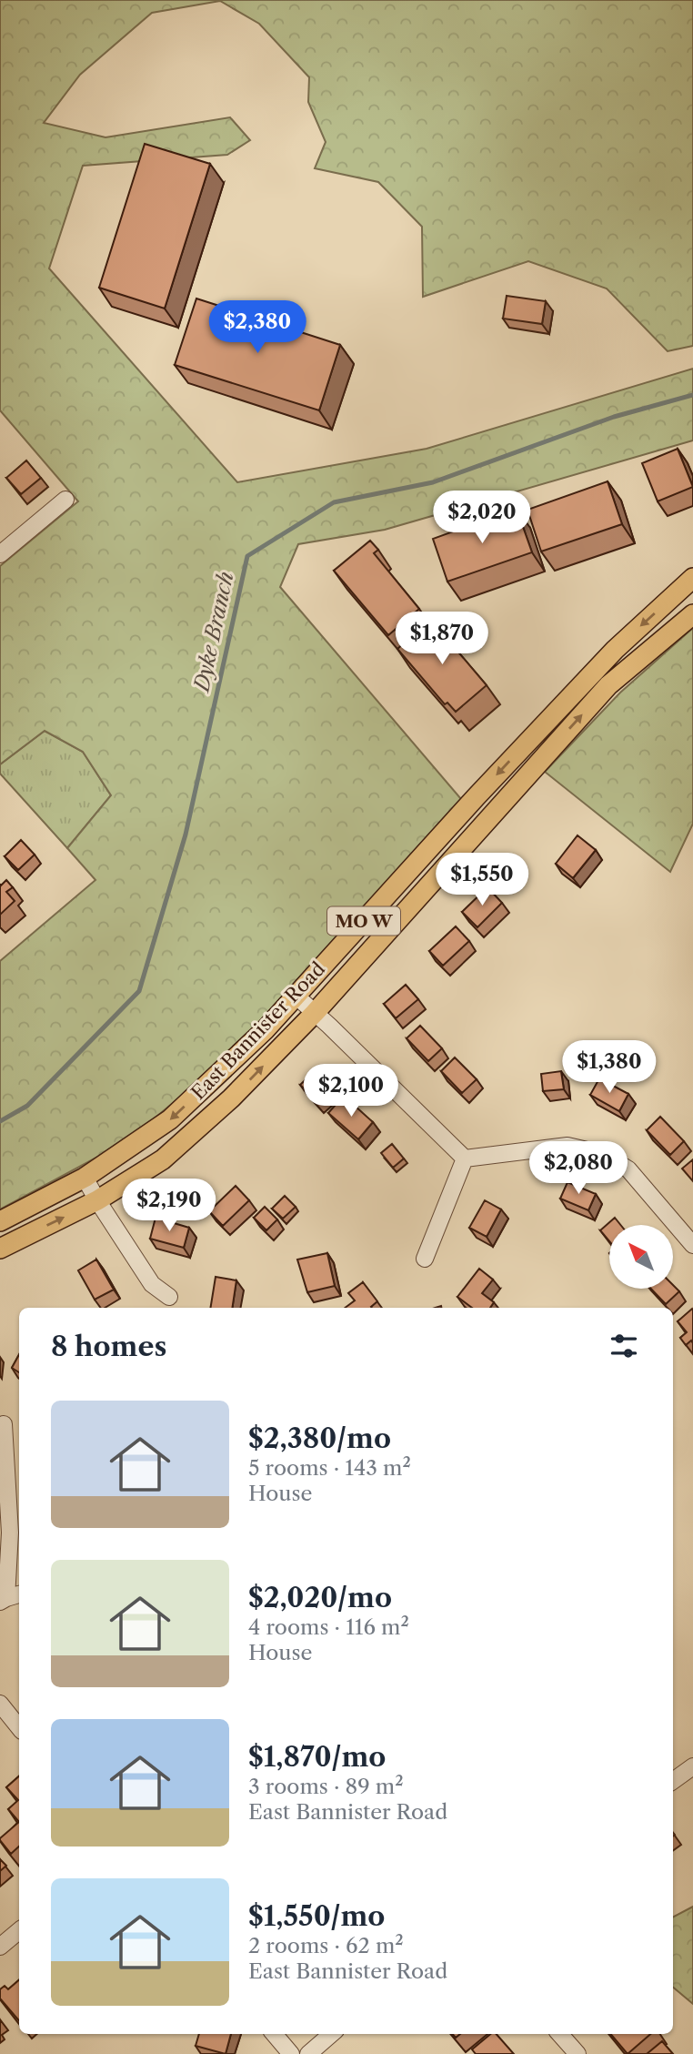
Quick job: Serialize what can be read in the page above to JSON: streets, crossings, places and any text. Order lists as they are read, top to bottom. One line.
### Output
{"streets":{"main road":["MO W","East Bannister Road"]},"water":["Dyke Branch"],"north":"top left","page":{"price":["$2,380","$2,020","$1,870","$1,550","$1,380","$2,100","$2,080","$2,190"],"heading":"8 homes","list":[{"name":"$2,380/mo","note":"5 rooms · 143 m² · House"},{"name":"$2,020/mo","note":"4 rooms · 116 m² · House"},{"name":"$1,870/mo","note":"3 rooms · 89 m² · East Bannister Road"},{"name":"$1,550/mo","note":"2 rooms · 62 m² · East Bannister Road"}]}}
